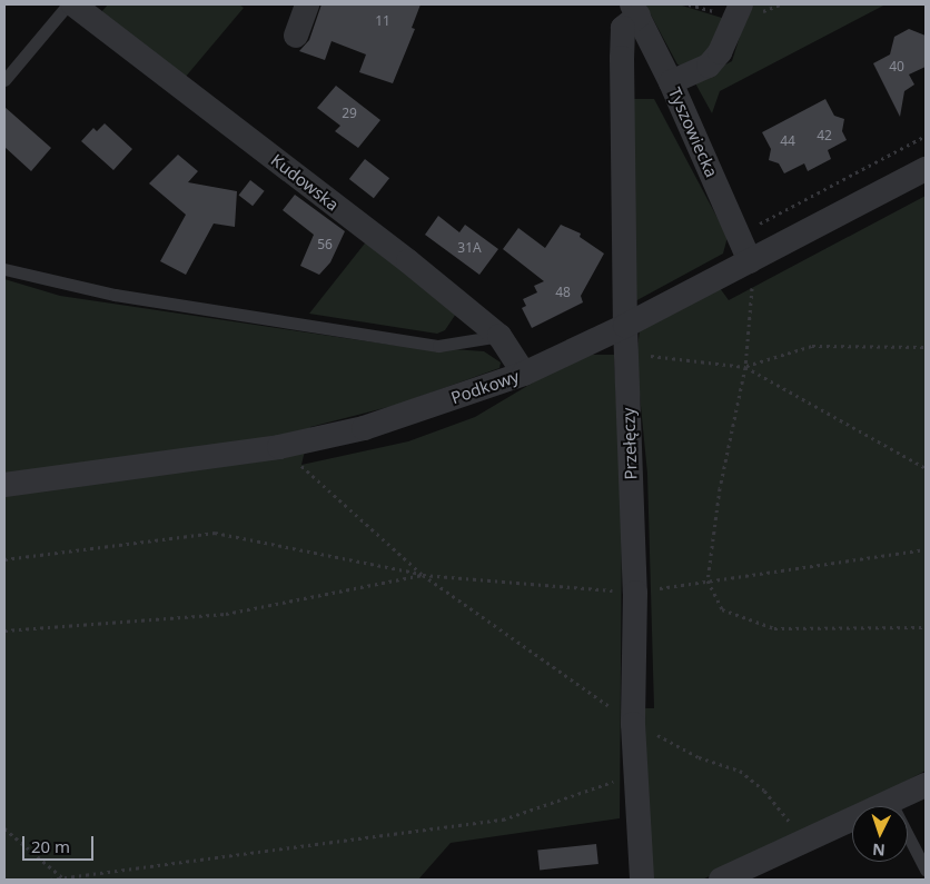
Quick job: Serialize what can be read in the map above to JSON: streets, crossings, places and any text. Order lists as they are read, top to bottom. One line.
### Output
{"streets":{"street":["Tyszowiecka","Kudowska","Podkowy","Przełęczy"]},"crossings":[["Tyszowiecka","Podkowy"],["Tyszowiecka","Przełęczy"],["Kudowska","Podkowy"],["Podkowy","Przełęczy"]],"house_numbers":["11","40","29","42","44","56","31A","48"],"scale_bar":"20 m","north":"bottom"}
